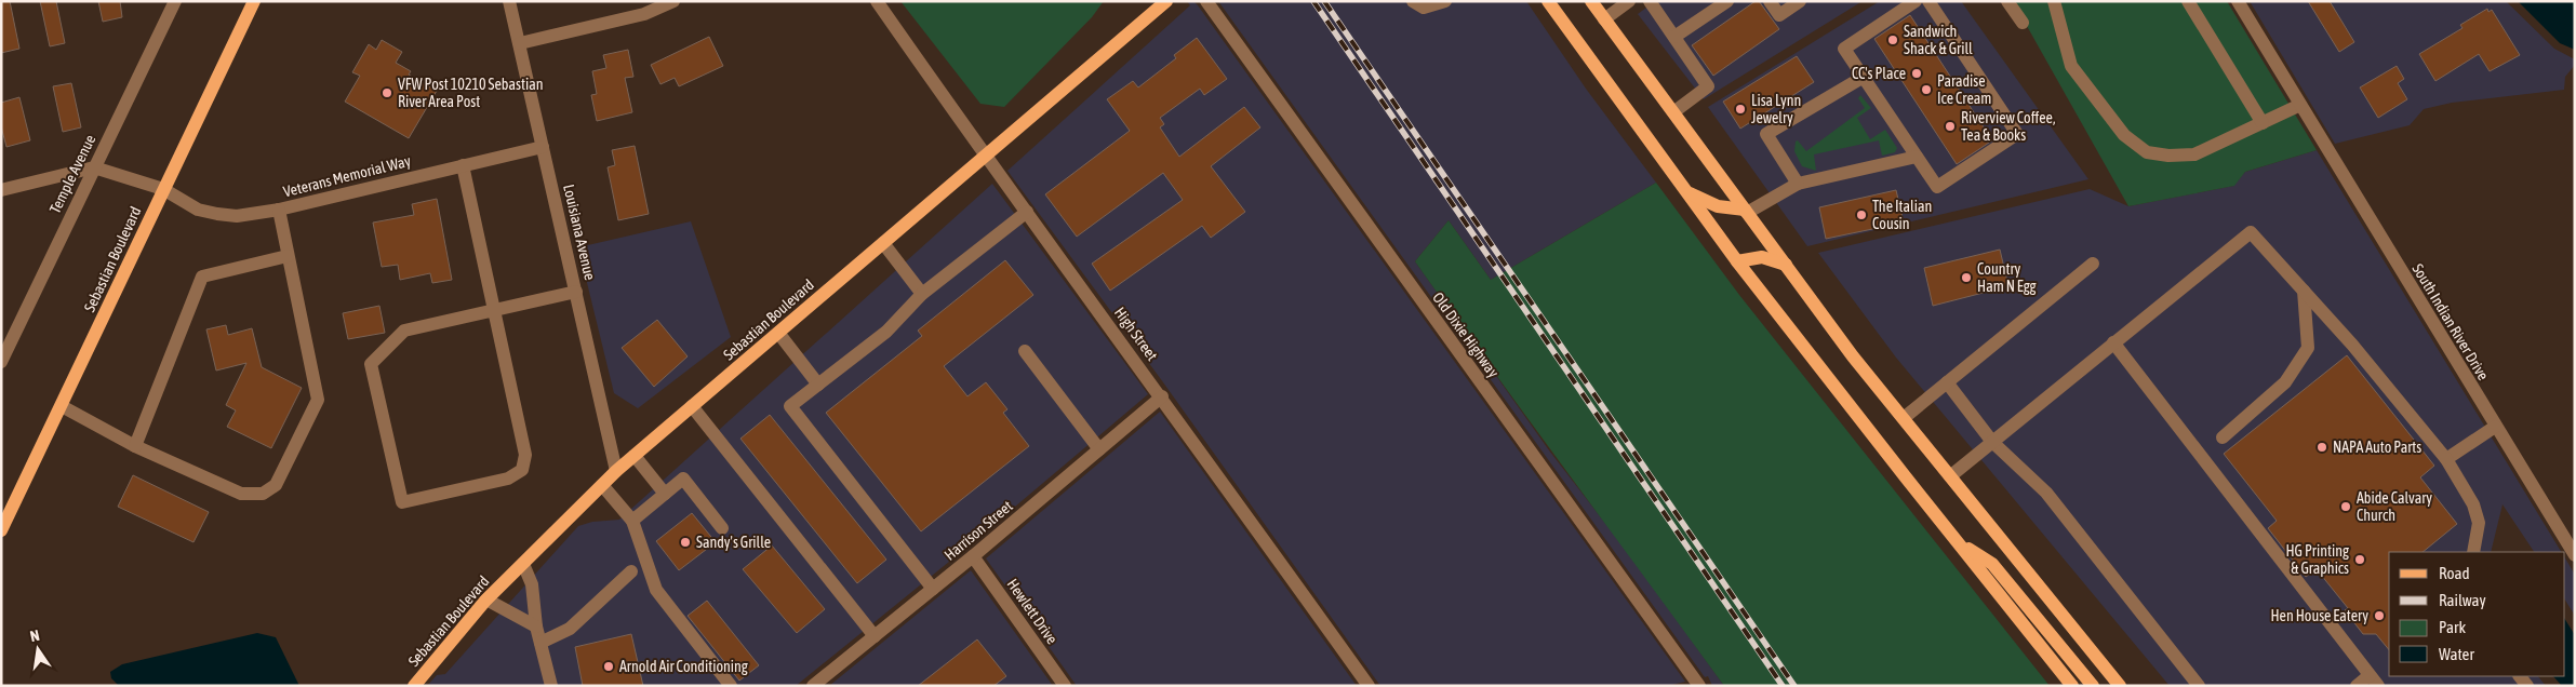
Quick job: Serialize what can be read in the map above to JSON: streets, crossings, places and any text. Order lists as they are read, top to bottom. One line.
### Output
{"streets":{"main road":["Sebastian Boulevard"],"street":["Temple Avenue","Veterans Memorial Way","Louisiana Avenue","South Indian River Drive","High Street","Old Dixie Highway","Harrison Street","Hewlett Drive"]},"crossings":[["Temple Avenue","Veterans Memorial Way"],["Veterans Memorial Way","Louisiana Avenue"],["Veterans Memorial Way","Sebastian Boulevard"],["Louisiana Avenue","Sebastian Boulevard"],["Sebastian Boulevard","High Street"],["High Street","Harrison Street"],["Harrison Street","Hewlett Drive"]],"places":["Sandwich Shack & Grill","CC's Place","Paradise Ice Cream","VFW Post 10210 Sebastian River Area Post","Lisa Lynn Jewelry","Riverview Coffee, Tea & Books","The Italian Cousin","Country Ham N Egg","NAPA Auto Parts","Abide Calvary Church","Sandy's Grille","HG Printing & Graphics","Hen House Eatery","Arnold Air Conditioning"],"legend":["Road","Railway","Park","Water"],"north":"top"}
